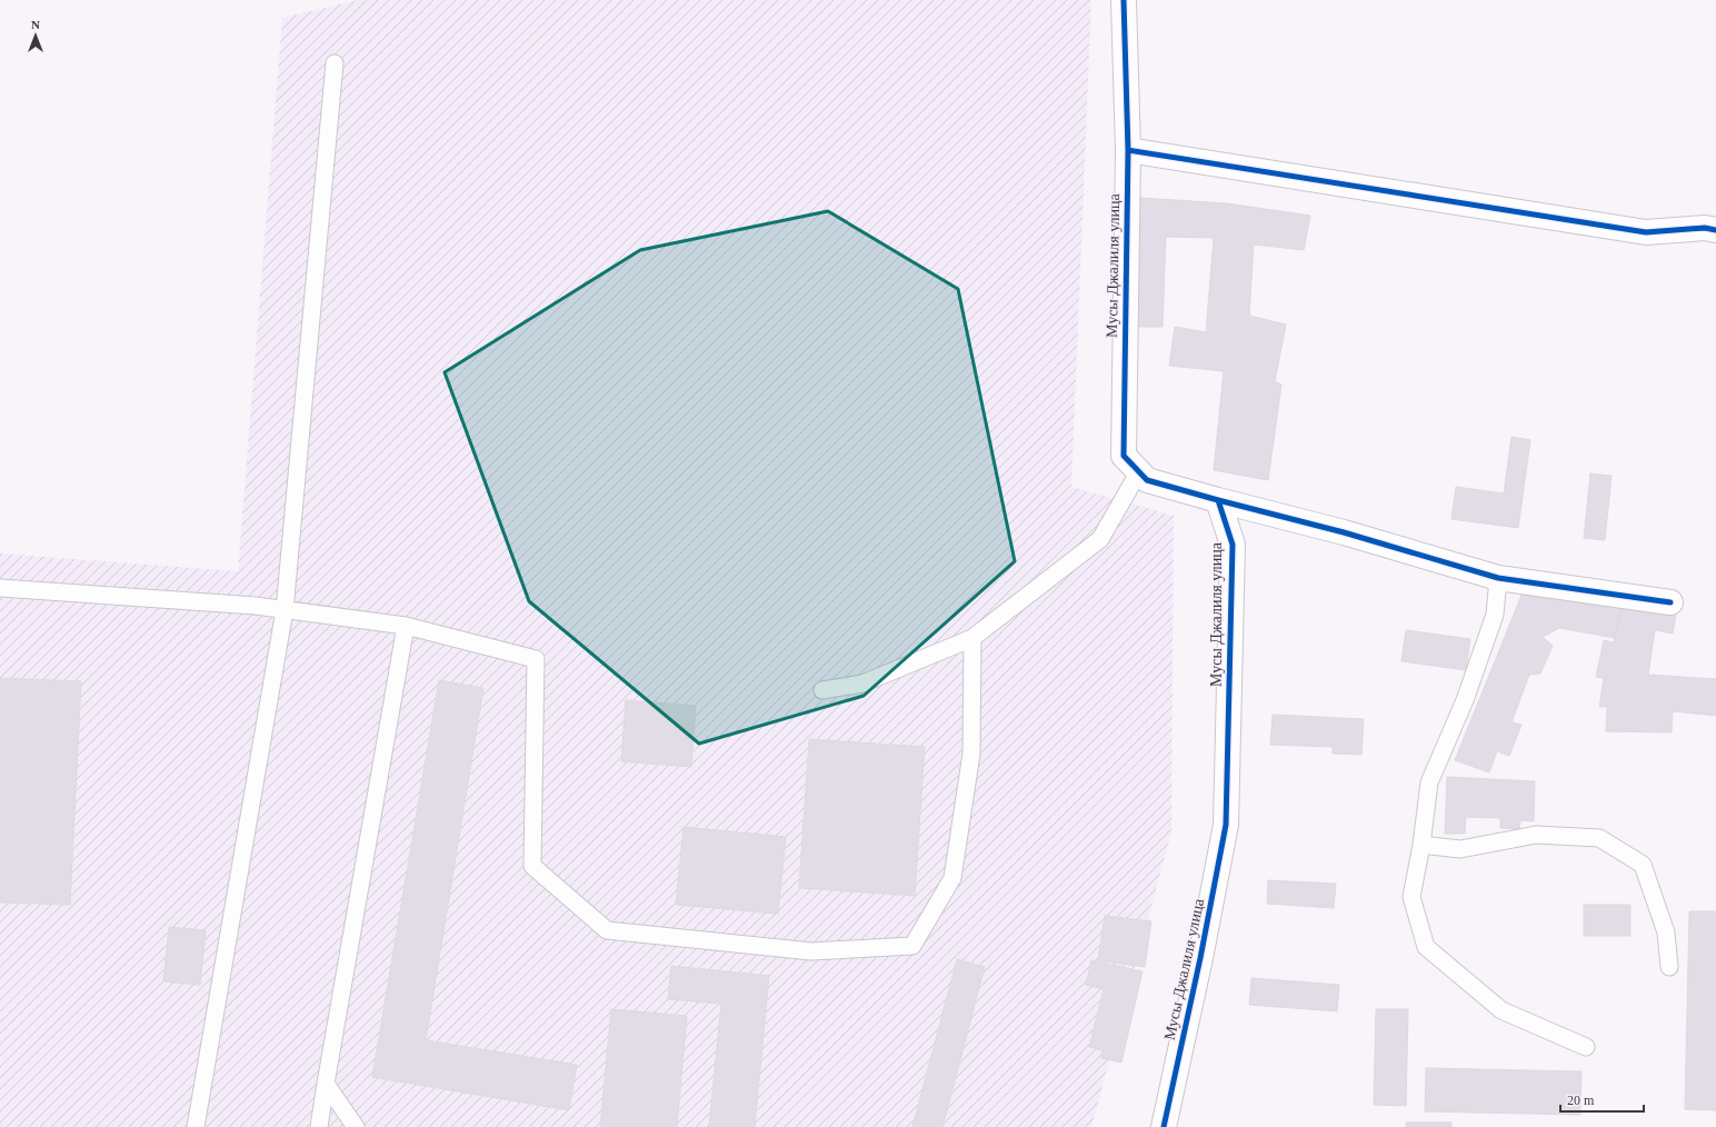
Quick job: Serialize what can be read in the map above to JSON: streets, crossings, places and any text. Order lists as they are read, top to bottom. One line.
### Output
{"streets":{"street":["Мусы Джалиля улица"]},"scale_bar":"20 m","north":"top"}
